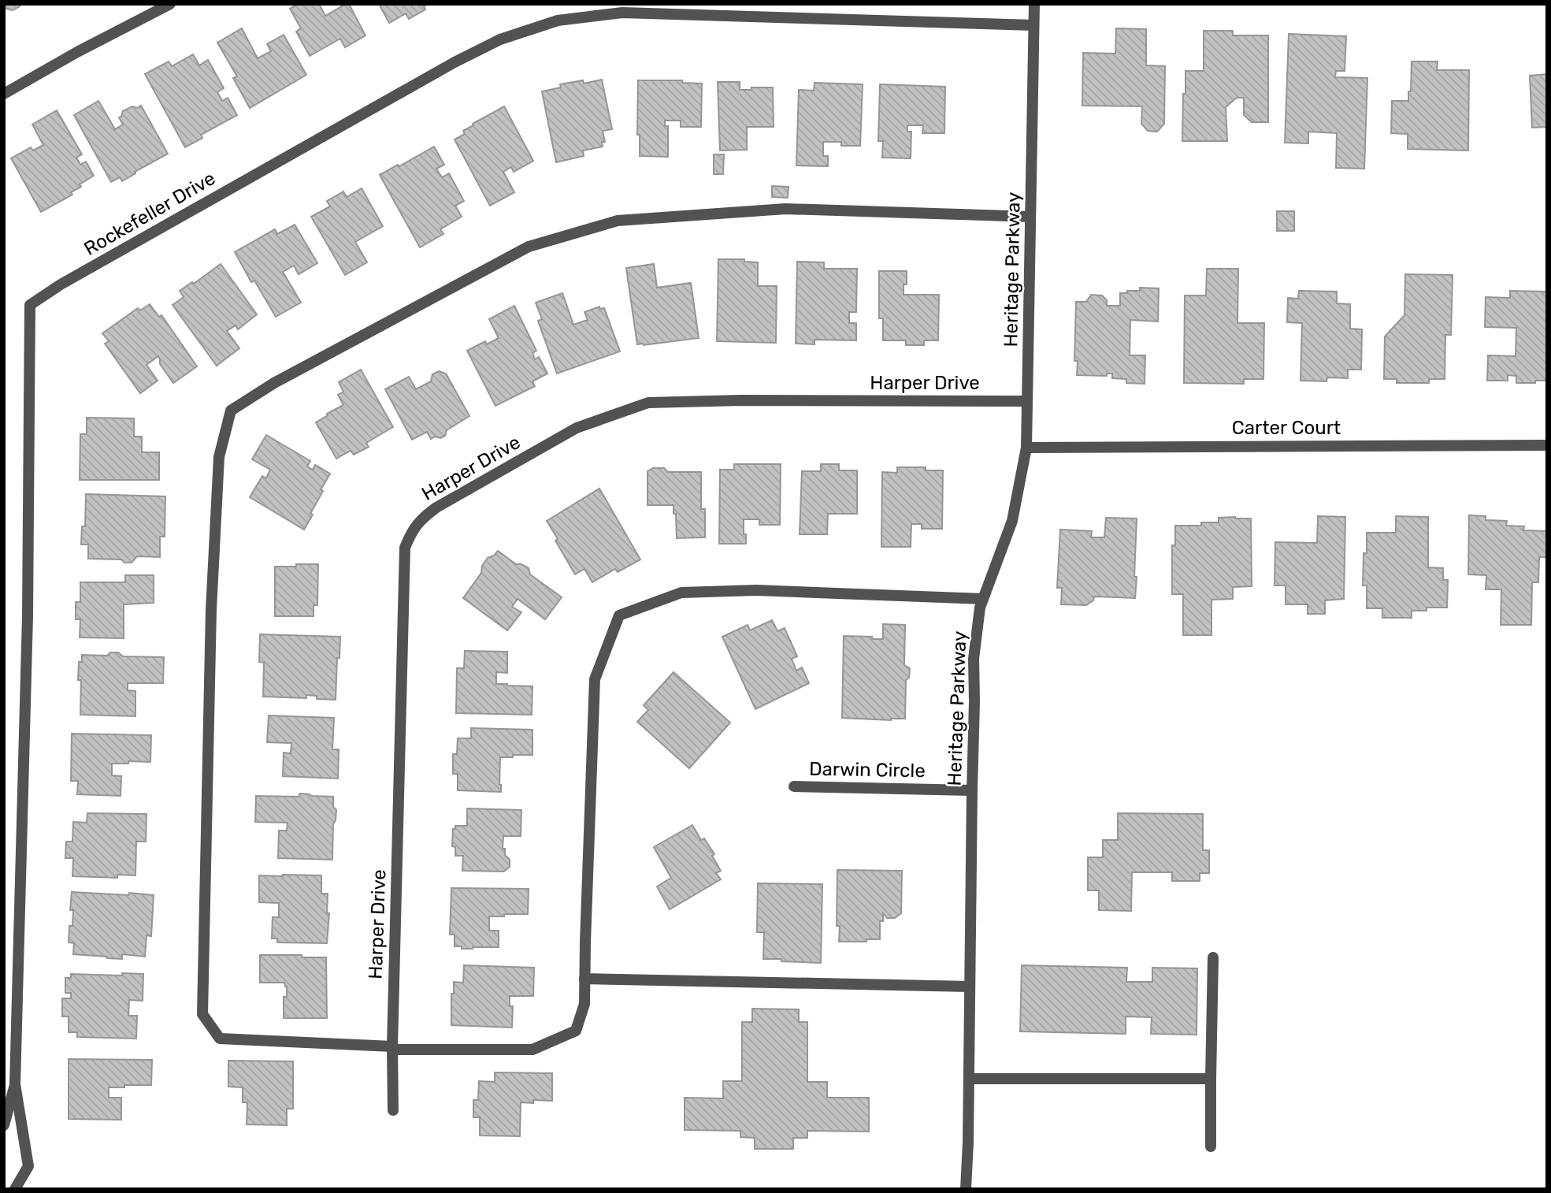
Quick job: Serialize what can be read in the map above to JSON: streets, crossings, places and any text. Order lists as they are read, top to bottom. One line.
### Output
{"streets":{"street":["Rockefeller Drive","Heritage Parkway","Harper Drive","Carter Court","Darwin Circle"]},"crossings":[["Rockefeller Drive","Heritage Parkway"],["Heritage Parkway","Harper Drive"],["Heritage Parkway","Carter Court"],["Heritage Parkway","Darwin Circle"]]}
